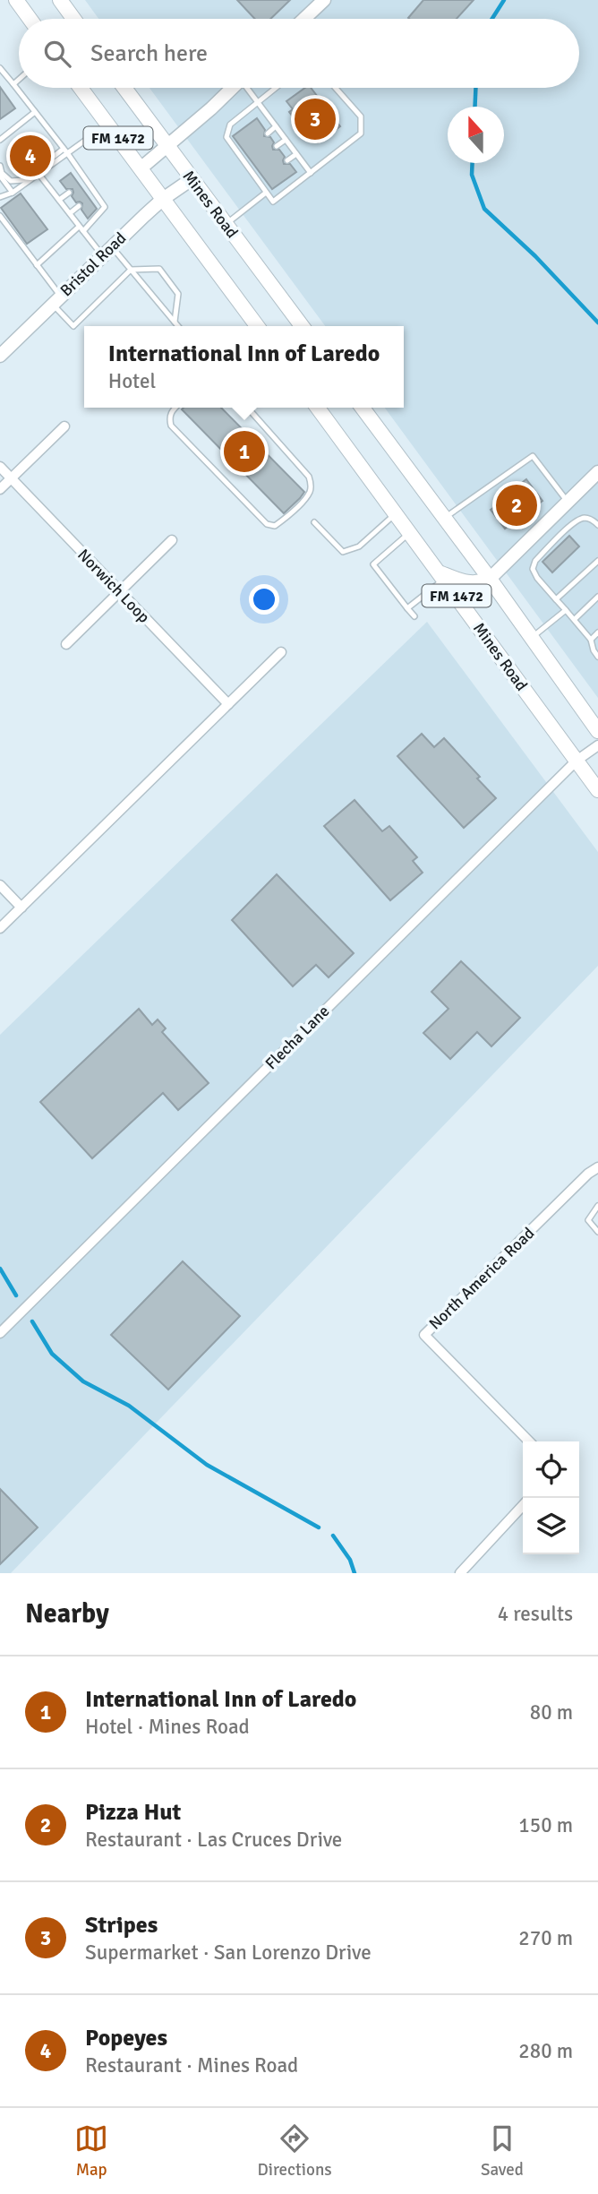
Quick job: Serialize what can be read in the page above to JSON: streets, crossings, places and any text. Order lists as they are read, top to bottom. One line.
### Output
{"streets":{"main road":["FM 1472","Mines Road"],"street":["Bristol Road","Norwich Loop","Flecha Lane","North America Road"]},"crossings":[["FM 1472","Bristol Road"],["Mines Road","Bristol Road"],["Mines Road","Flecha Lane"]],"north":"top","page":{"search":"Search here","pins":["3","4","1","2"],"popup":["International Inn of Laredo","Hotel"],"heading":["Nearby","4 results"],"list":[{"mark":"1","name":"International Inn of Laredo","note":"Hotel · Mines Road","value":"80 m"},{"mark":"2","name":"Pizza Hut","note":"Restaurant · Las Cruces Drive","value":"150 m"},{"mark":"3","name":"Stripes","note":"Supermarket · San Lorenzo Drive","value":"270 m"},{"mark":"4","name":"Popeyes","note":"Restaurant · Mines Road","value":"280 m"}],"nav":["Map","Directions","Saved"]}}
